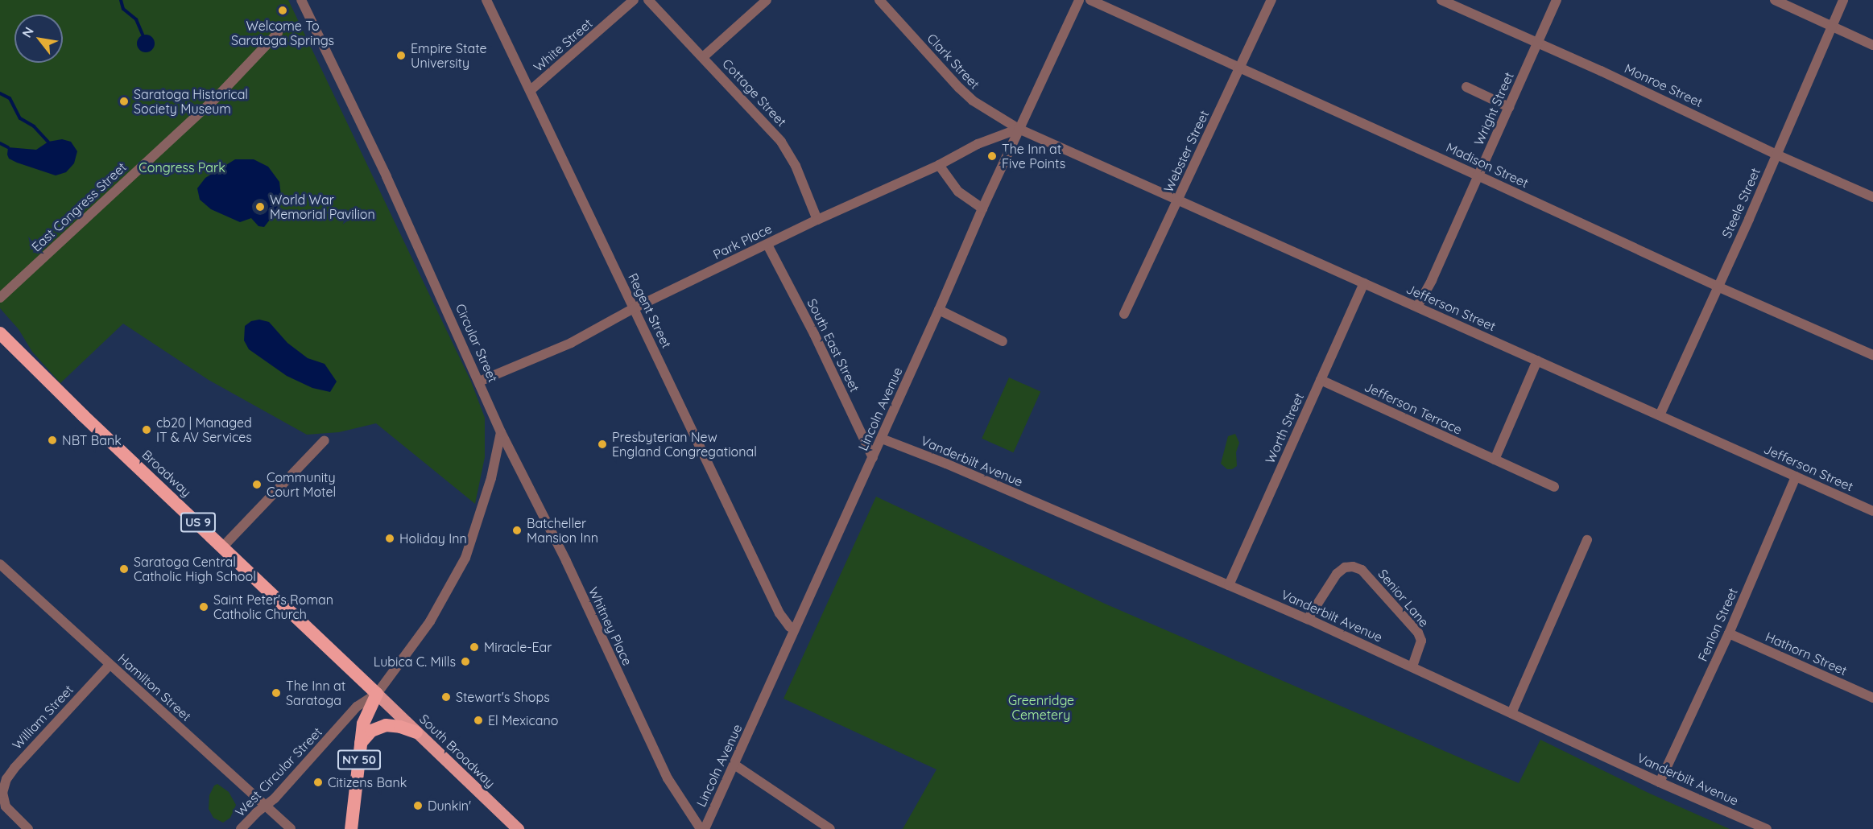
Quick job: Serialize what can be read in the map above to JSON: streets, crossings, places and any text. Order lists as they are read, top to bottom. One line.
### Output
{"streets":{"highway":["Broadway","US 9","NY 50"],"main road":["South Broadway"],"street":["White Street","Clark Street","Monroe Street","Cottage Street","Wright Street","Webster Street","Madison Street","Steele Street","East Congress Street","Park Place","Jefferson Street","Regent Street","Circular Street","South East Street","Jefferson Terrace","Lincoln Avenue","Worth Street","Vanderbilt Avenue","Senior Lane","Fenlon Street","Whitney Place","Hathorn Street","Hamilton Street","William Street","West Circular Street"]},"crossings":[["White Street","Regent Street"],["Clark Street","Park Place"],["Clark Street","Jefferson Street"],["Clark Street","Lincoln Avenue"],["Monroe Street","Wright Street"],["Monroe Street","Steele Street"],["Cottage Street","Park Place"],["Wright Street","Madison Street"],["Wright Street","Jefferson Street"],["Webster Street","Madison Street"],["Webster Street","Jefferson Street"],["Madison Street","Steele Street"],["Steele Street","Jefferson Street"],["Park Place","Jefferson Street"],["Park Place","Regent Street"],["Park Place","Circular Street"],["Park Place","South East Street"],["Park Place","Lincoln Avenue"],["Jefferson Street","Lincoln Avenue"],["Jefferson Street","Worth Street"],["Jefferson Street","Fenlon Street"],["Regent Street","Lincoln Avenue"],["Circular Street","Whitney Place"],["South East Street","Lincoln Avenue"],["Jefferson Terrace","Worth Street"],["Lincoln Avenue","Vanderbilt Avenue"],["Worth Street","Vanderbilt Avenue"],["Vanderbilt Avenue","Senior Lane"],["Vanderbilt Avenue","Fenlon Street"],["Broadway","South Broadway"],["Broadway","NY 50"],["Broadway","West Circular Street"],["Fenlon Street","Hathorn Street"],["Hamilton Street","William Street"],["Hamilton Street","West Circular Street"],["South Broadway","NY 50"],["South Broadway","West Circular Street"],["NY 50","West Circular Street"]],"parks":["Congress Park","Greenridge Cemetery"],"places":["Welcome To Saratoga Springs","Empire State University","Saratoga Historical Society Museum","The Inn at Five Points","World War Memorial Pavilion","cb20 | Managed IT & AV Services","NBT Bank","Presbyterian New England Congregational","Community Court Motel","Batcheller Mansion Inn","Holiday Inn","Saratoga Central Catholic High School","Saint Peter's Roman Catholic Church","Miracle-Ear","Lubica C. Mills","The Inn at Saratoga","Stewart's Shops","El Mexicano","Citizens Bank","Dunkin'"],"north":"top left"}
